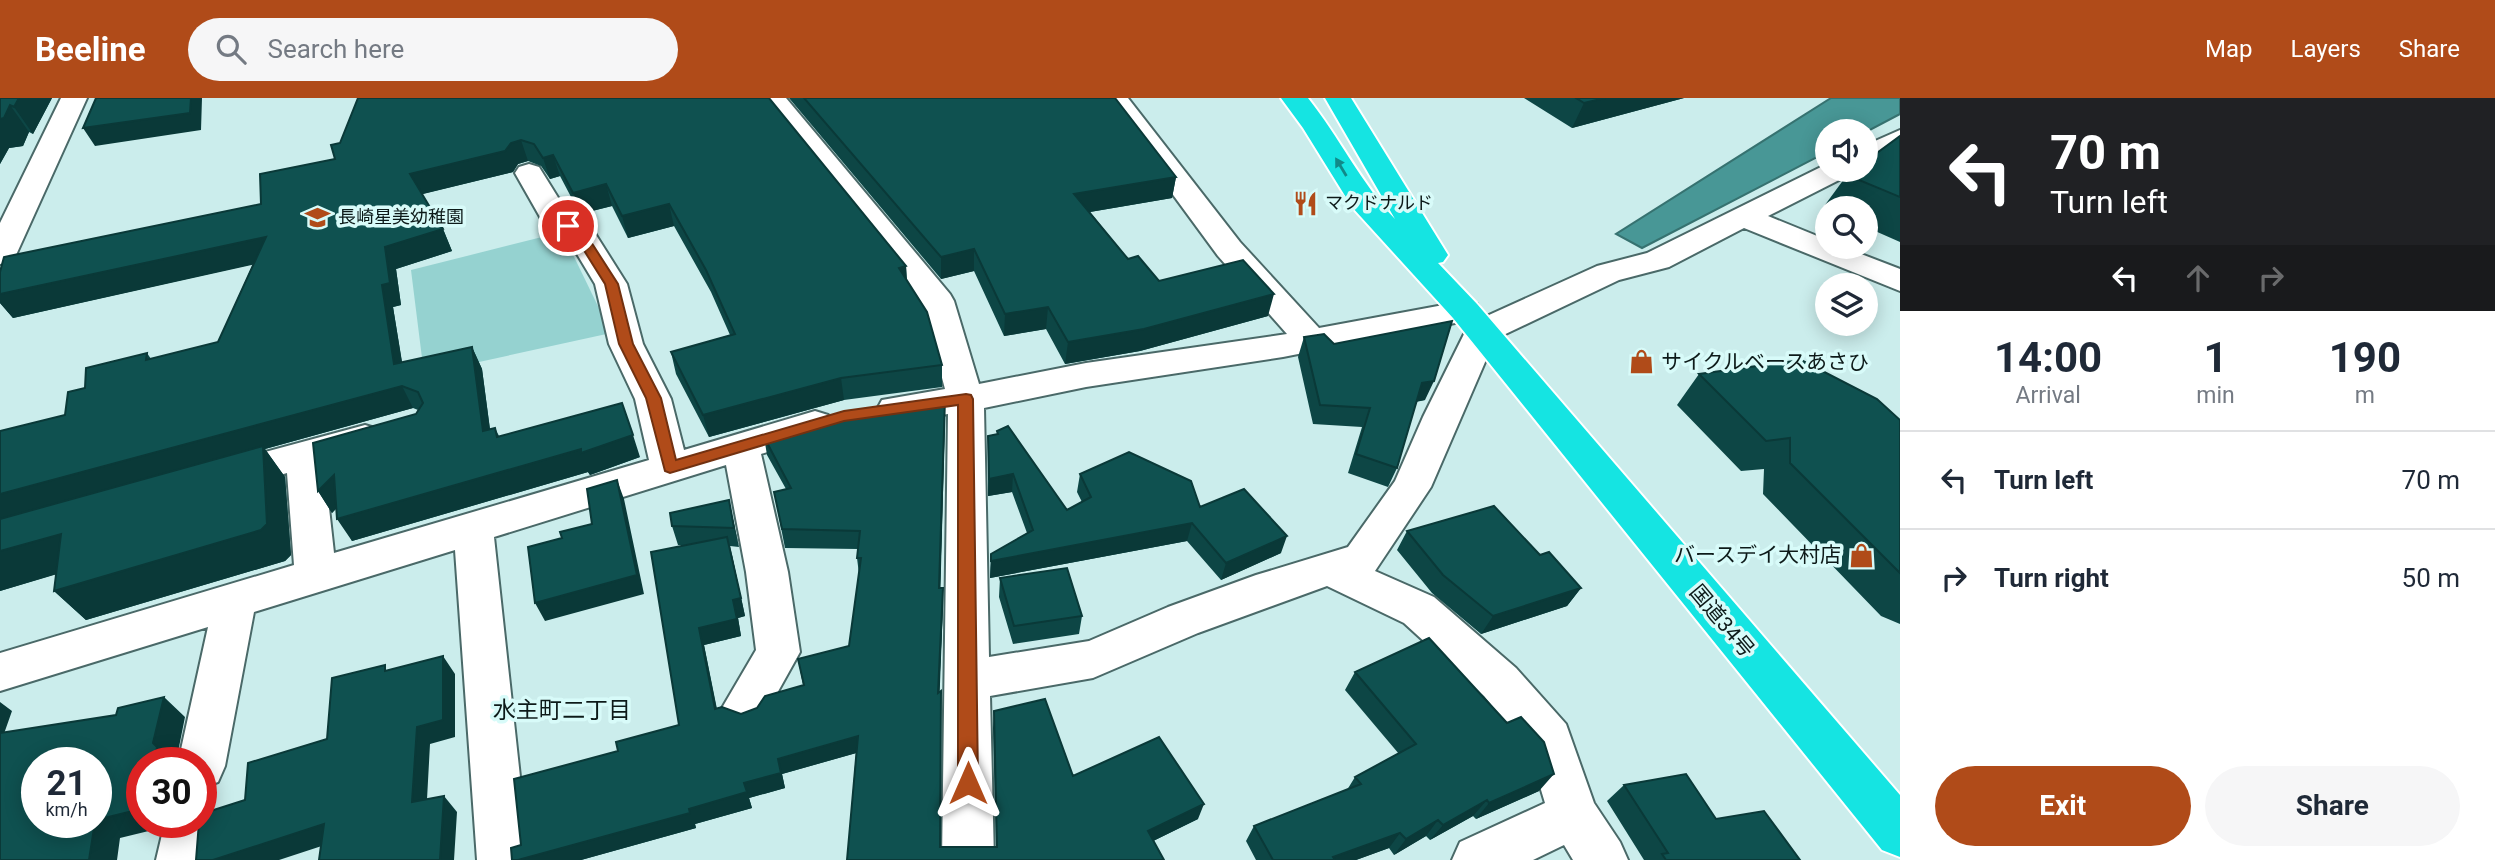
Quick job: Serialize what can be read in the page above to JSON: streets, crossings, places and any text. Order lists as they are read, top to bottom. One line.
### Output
{"streets":{"highway":["国道34号"]},"districts":["水主町二丁目"],"places":{"restaurant":["マクドナルド"],"school or university":["長崎星美幼稚園"],"shop":["サイクルベースあさひ","バースデイ大村店"]},"page":{"header":"Beeline","search":"Search here","nav":["Map","Layers","Share"],"turn":["70 m","Turn left"],"eta":["14:00","Arrival","1","min","190","m"],"list":[{"name":"Turn left","value":"70 m"},{"name":"Turn right","value":"50 m"}],"speed":"21 km/h","limit":"30","buttons":["Exit","Share"]}}
